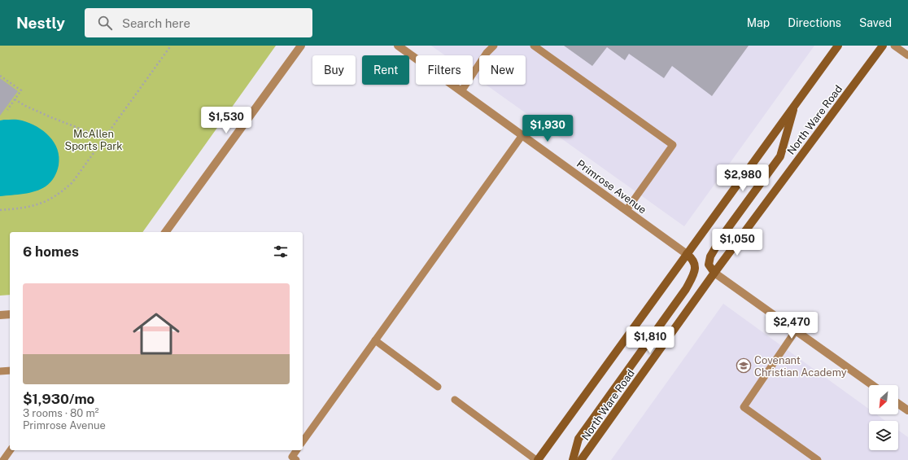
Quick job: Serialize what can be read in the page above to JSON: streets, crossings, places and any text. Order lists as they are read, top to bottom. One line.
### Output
{"streets":{"main road":["North Ware Road"],"street":["Primrose Avenue"]},"parks":["McAllen Sports Park"],"places":{"school or university":["Covenant Christian Academy"]},"north":"bottom left","page":{"header":"Nestly","search":"Search here","nav":["Map","Directions","Saved"],"chip":["Buy","Rent","Filters","New"],"price":["$1,530","$1,930","$2,980","$1,050","$2,470","$1,810"],"heading":"6 homes","list":[{"name":"$1,930/mo","note":"3 rooms · 80 m² · Primrose Avenue"}]}}
